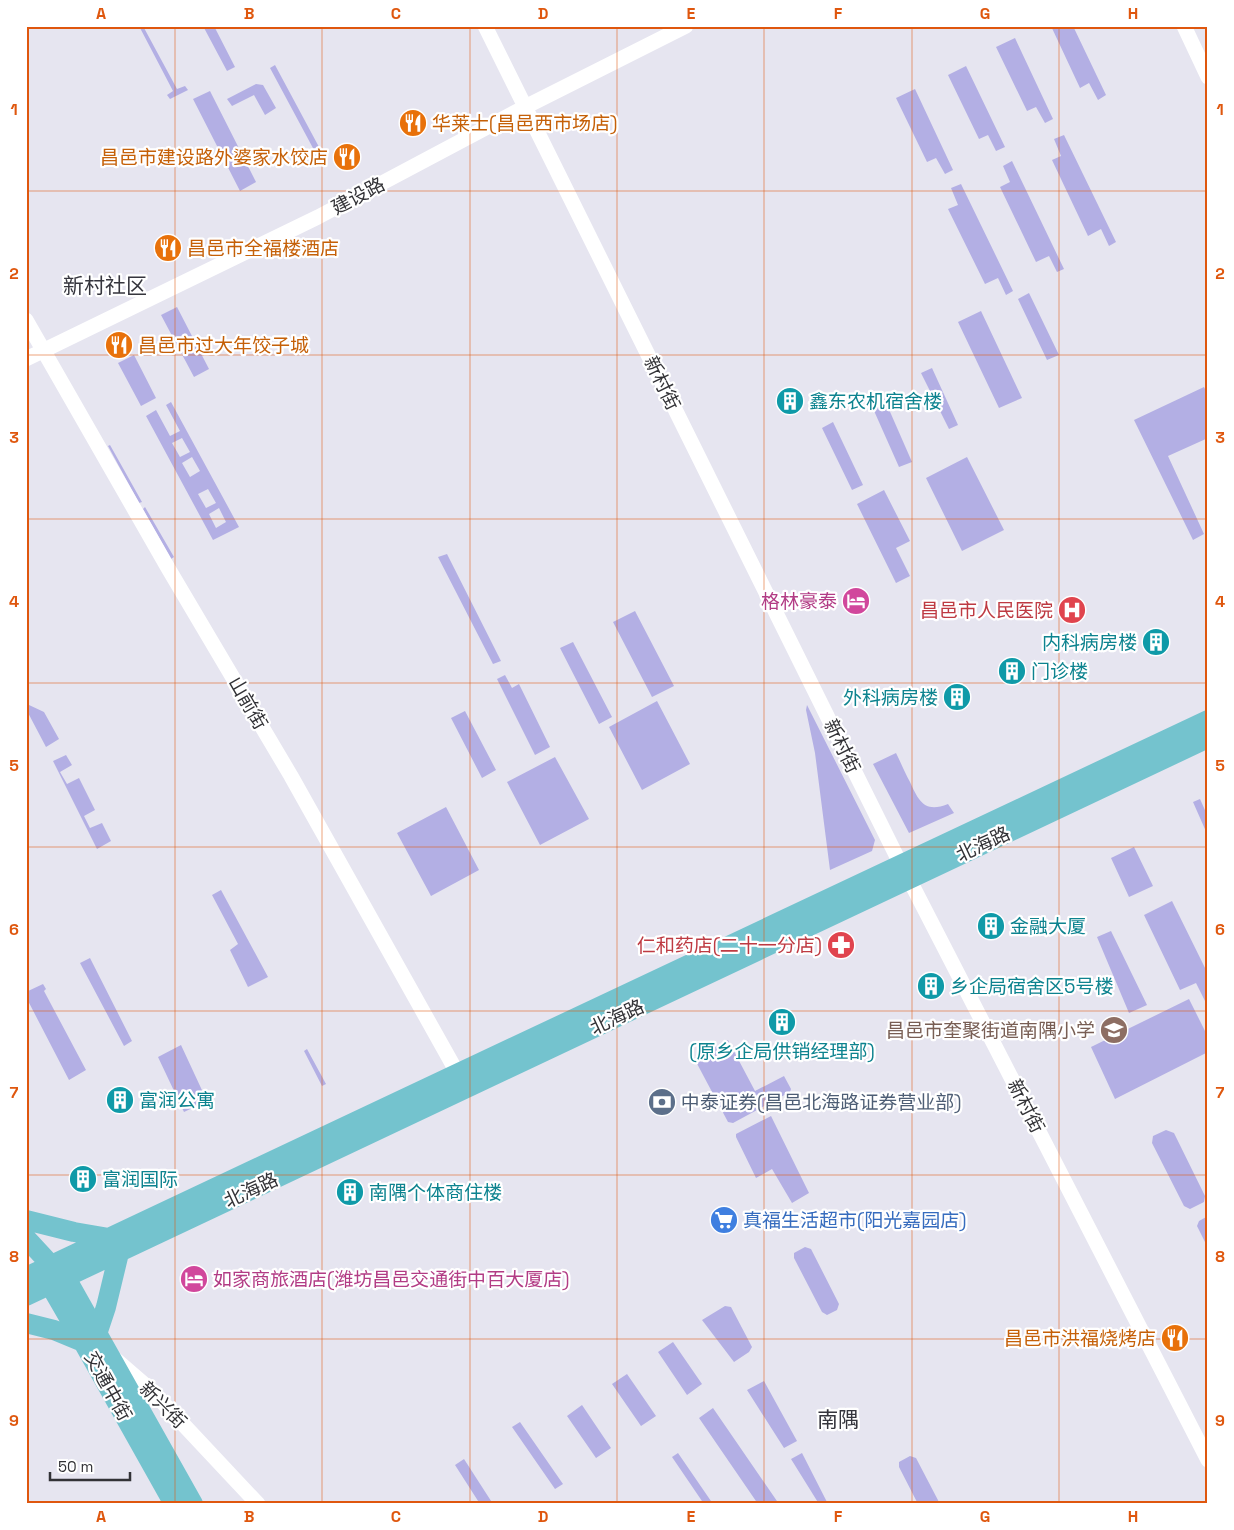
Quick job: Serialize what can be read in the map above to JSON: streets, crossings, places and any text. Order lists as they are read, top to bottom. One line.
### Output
{"streets":{"main road":["北海路","交通中街"],"street":["建设路","新村街","山前街","新兴街"]},"crossings":[["建设路","新村街"],["建设路","山前街"],["新村街","北海路"],["山前街","北海路"],["北海路","交通中街"],["交通中街","新兴街"]],"districts":["新村社区","南隅"],"places":{"restaurant":["华莱士(昌邑西市场店)","昌邑市建设路外婆家水饺店","昌邑市全福楼酒店","昌邑市过大年饺子城","昌邑市洪福烧烤店"],"building":["鑫东农机宿舍楼","内科病房楼","门诊楼","外科病房楼","金融大厦","乡企局宿舍区5号楼","(原乡企局供销经理部)","富润公寓","富润国际","南隅个体商住楼"],"hotel":["格林豪泰","如家商旅酒店(潍坊昌邑交通街中百大厦店)"],"hospital":["昌邑市人民医院"],"pharmacy":["仁和药店(二十一分店)"],"school or university":["昌邑市奎聚街道南隅小学"],"bank":["中泰证券(昌邑北海路证券营业部)"],"supermarket":["真福生活超市(阳光嘉园店)"]},"scale_bar":"50 m","grid":{"columns":["A","B","C","D","E","F","G","H"],"rows":["1","2","3","4","5","6","7","8","9"]}}
